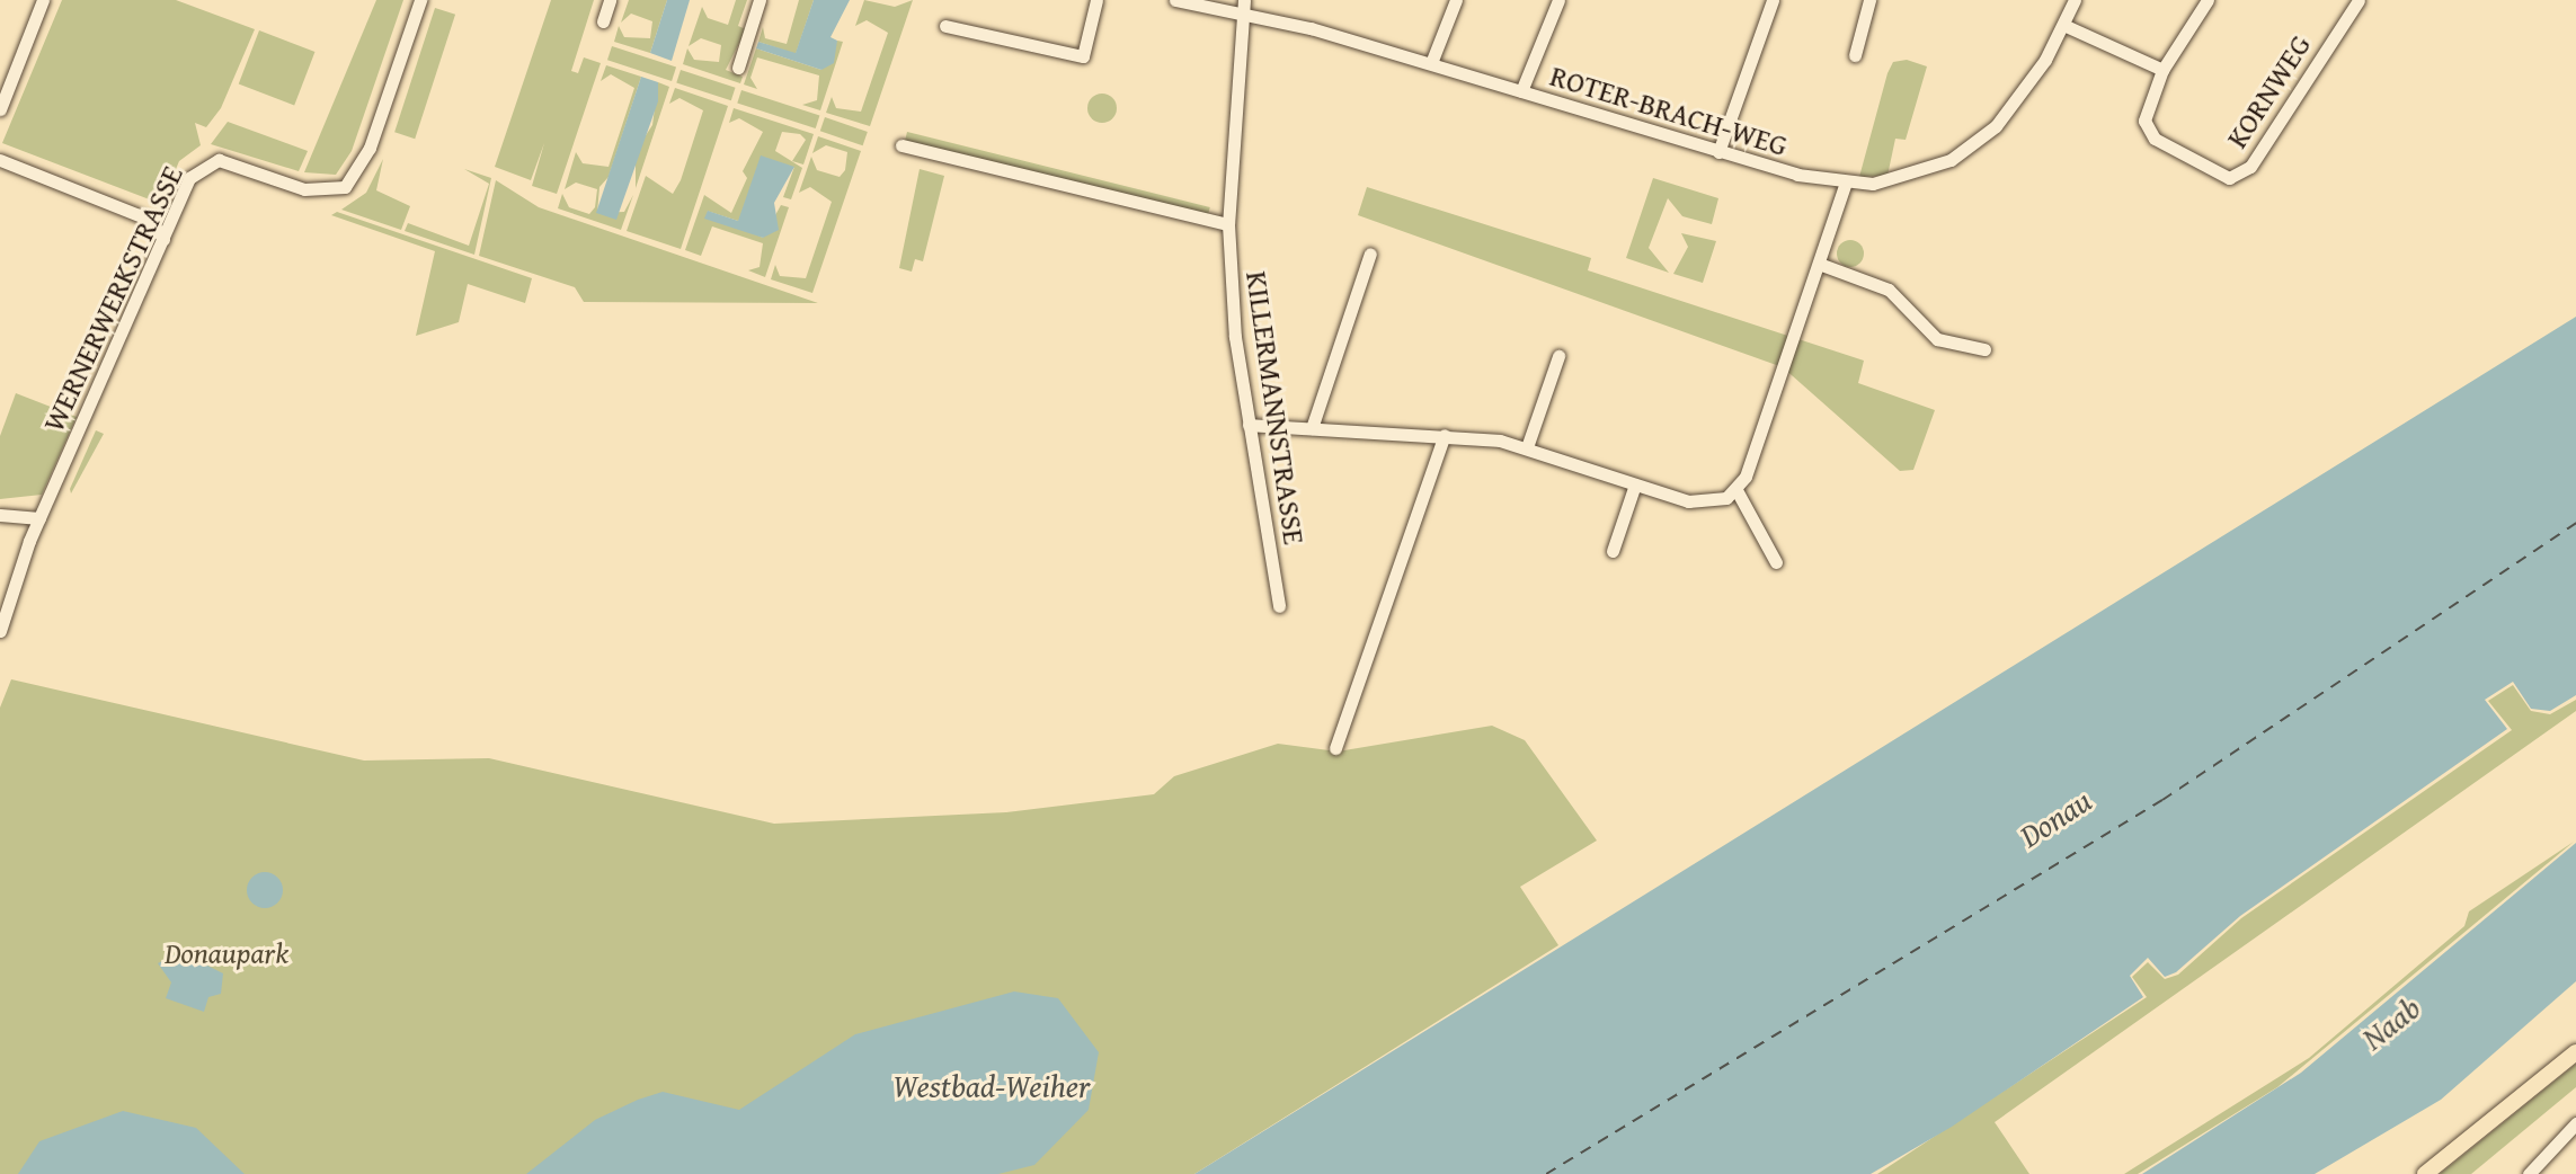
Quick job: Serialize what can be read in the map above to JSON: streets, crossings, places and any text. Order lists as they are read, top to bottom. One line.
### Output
{"streets":{"street":["KORNWEG","ROTER-BRACH-WEG","WERNERWERKSTRASSE","KILLERMANNSTRASSE"]},"crossings":[["ROTER-BRACH-WEG","KILLERMANNSTRASSE"]],"water":["Donau","Naab","Westbad-Weiher"],"parks":["Donaupark"]}
